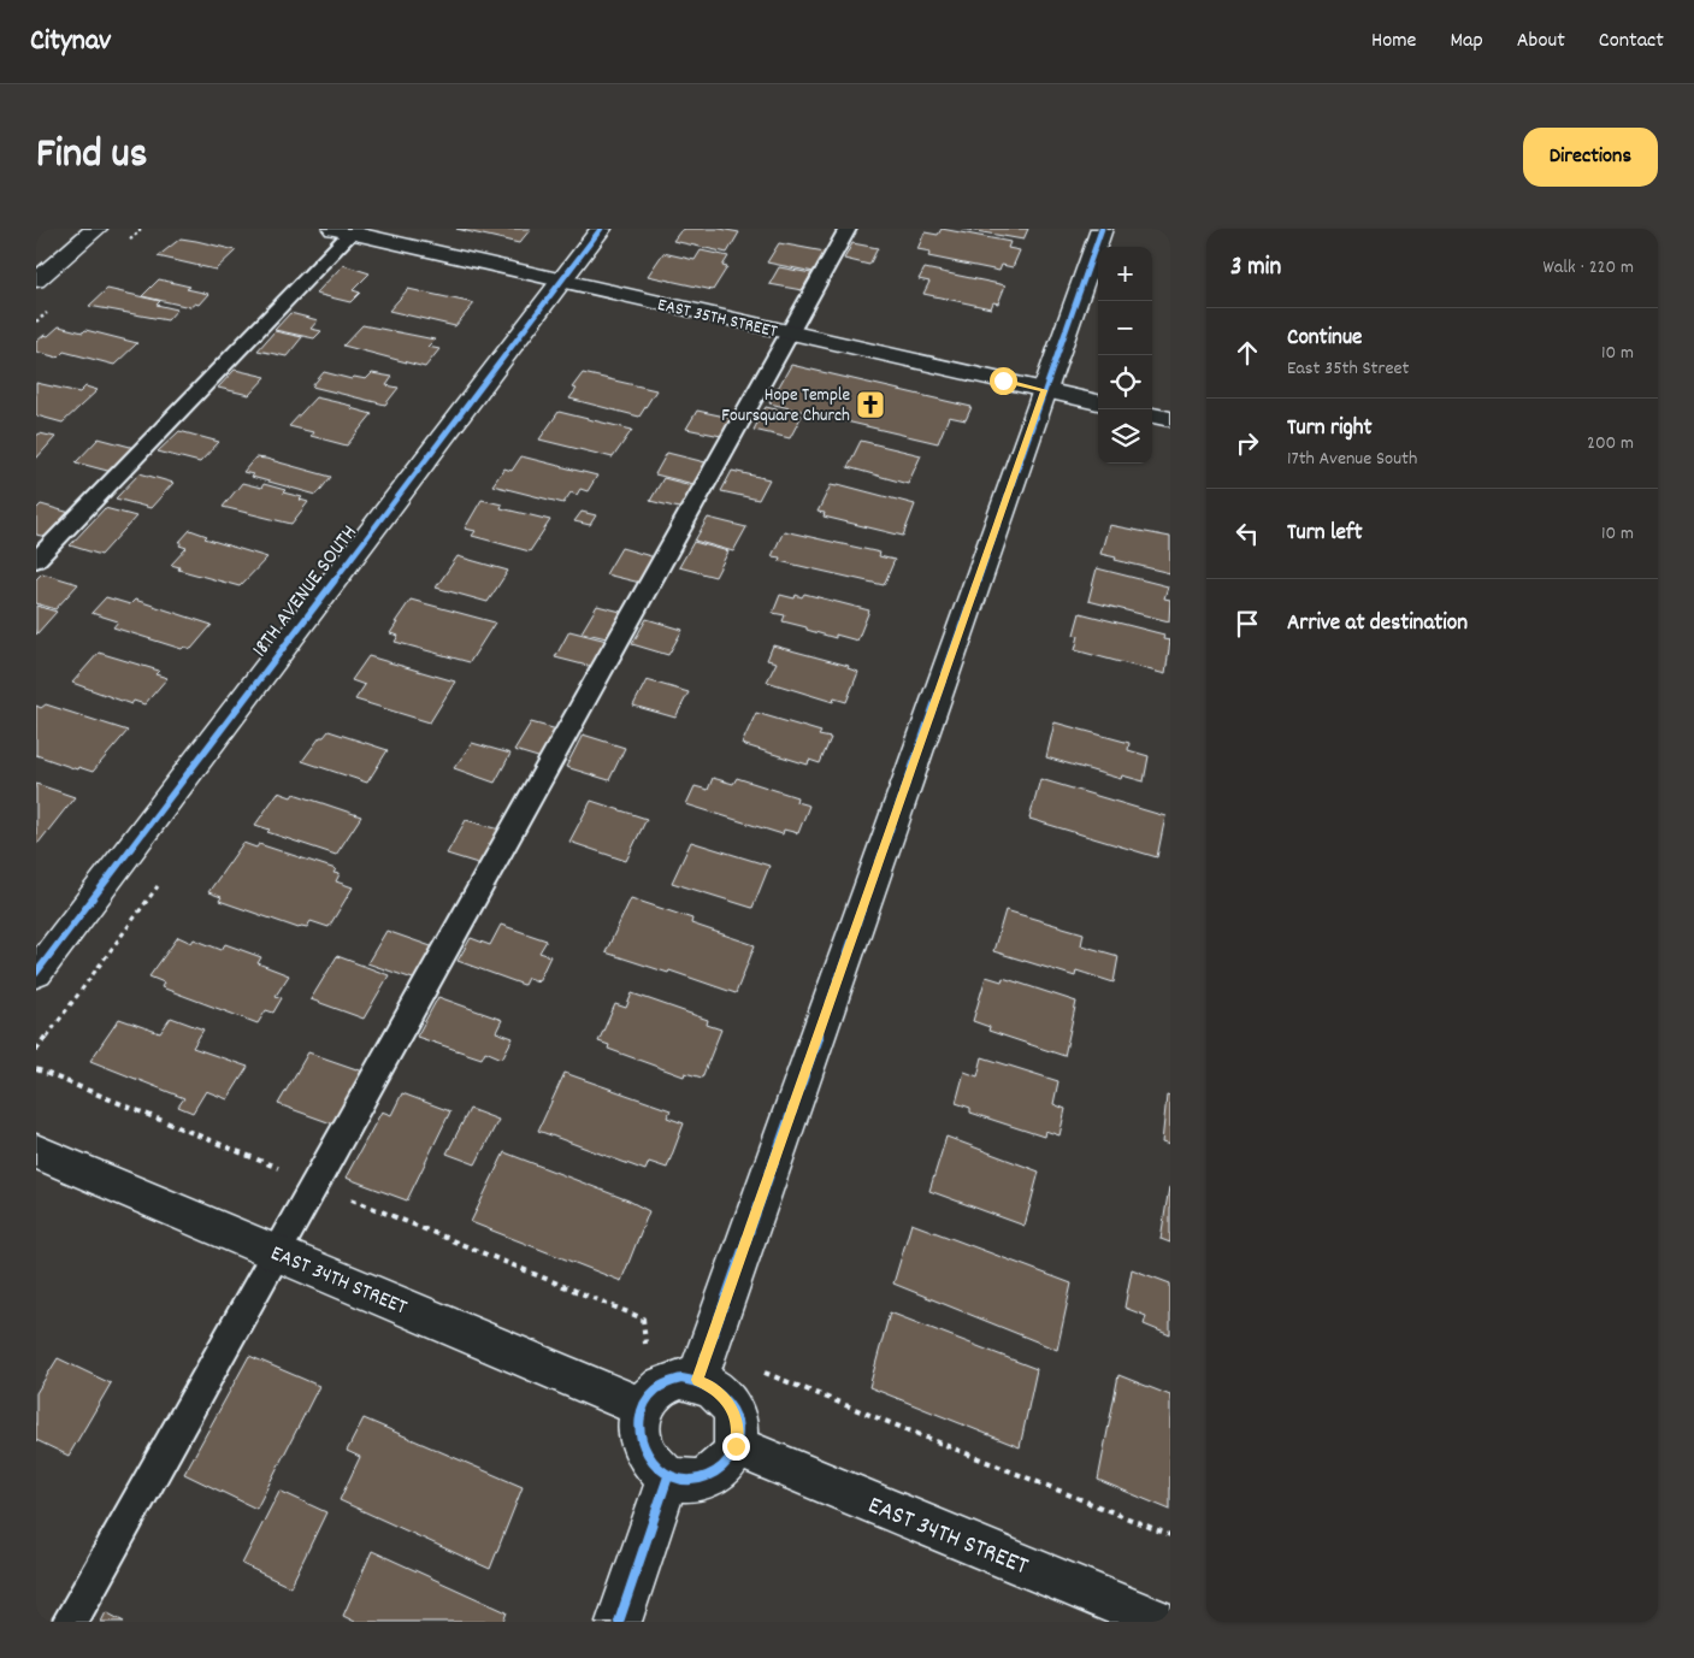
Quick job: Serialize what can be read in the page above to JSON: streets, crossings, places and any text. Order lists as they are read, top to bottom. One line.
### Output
{"streets":{"street":["EAST 35TH STREET","18TH AVENUE SOUTH","EAST 34TH STREET"]},"crossings":[["EAST 35TH STREET","18TH AVENUE SOUTH"]],"places":{"church":["Hope Temple Foursquare Church"]},"page":{"header":"Citynav","nav":["Home","Map","About","Contact"],"title":"Find us","buttons":"Directions","heading":["3 min","Walk · 220 m"],"map_buttons":["+","−"],"list":[["Continue","East 35th Street","10 m"],["Turn right","17th Avenue South","200 m"],["Turn left","10 m"],"Arrive at destination"]}}
